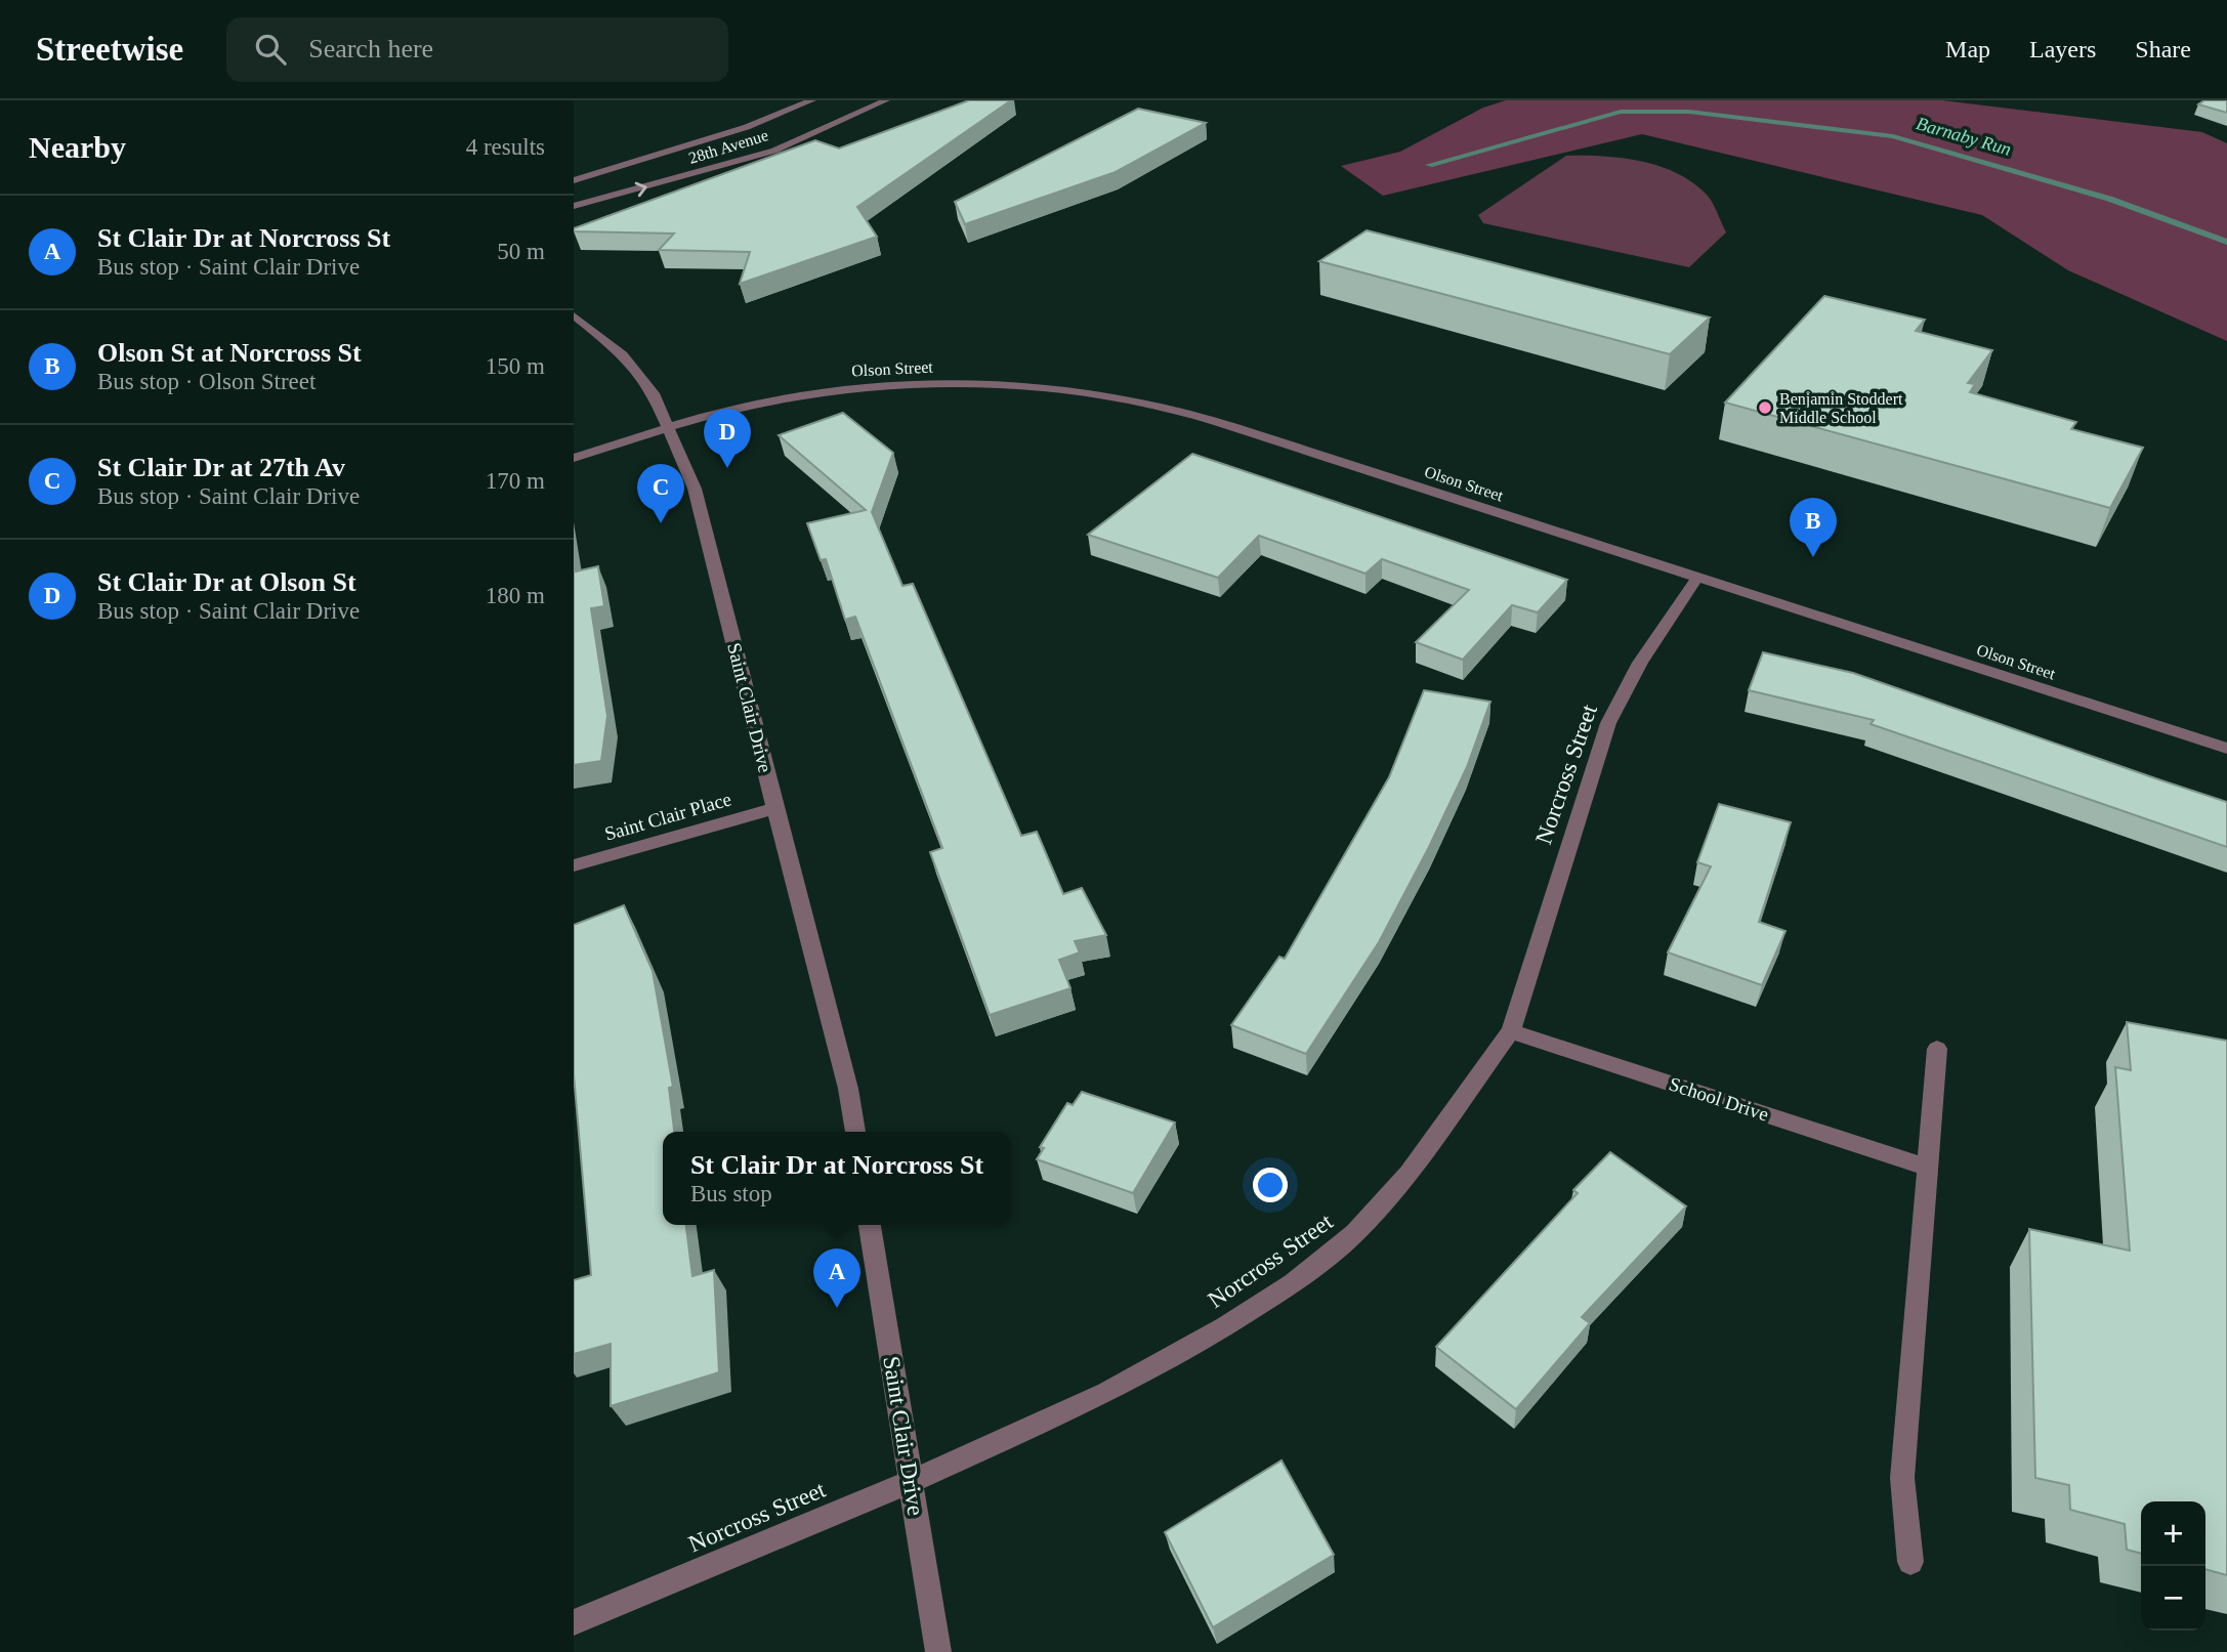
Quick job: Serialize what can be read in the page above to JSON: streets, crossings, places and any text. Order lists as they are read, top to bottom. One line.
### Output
{"streets":{"street":["28th Avenue","Olson Street","Saint Clair Drive","Norcross Street","Saint Clair Place","School Drive"]},"crossings":[["Olson Street","Saint Clair Drive"],["Olson Street","Norcross Street"],["Saint Clair Drive","Norcross Street"],["Saint Clair Drive","Saint Clair Place"],["Norcross Street","School Drive"]],"water":["Barnaby Run"],"places":["Benjamin Stoddert Middle School"],"page":{"header":"Streetwise","search":"Search here","nav":["Map","Layers","Share"],"heading":["Nearby","4 results"],"list":[{"mark":"A","name":"St Clair Dr at Norcross St","note":"Bus stop · Saint Clair Drive","value":"50 m"},{"mark":"B","name":"Olson St at Norcross St","note":"Bus stop · Olson Street","value":"150 m"},{"mark":"C","name":"St Clair Dr at 27th Av","note":"Bus stop · Saint Clair Drive","value":"170 m"},{"mark":"D","name":"St Clair Dr at Olson St","note":"Bus stop · Saint Clair Drive","value":"180 m"}],"pins":["D","C","B","A"],"popup":["St Clair Dr at Norcross St","Bus stop"],"map_buttons":["+","−"]}}
